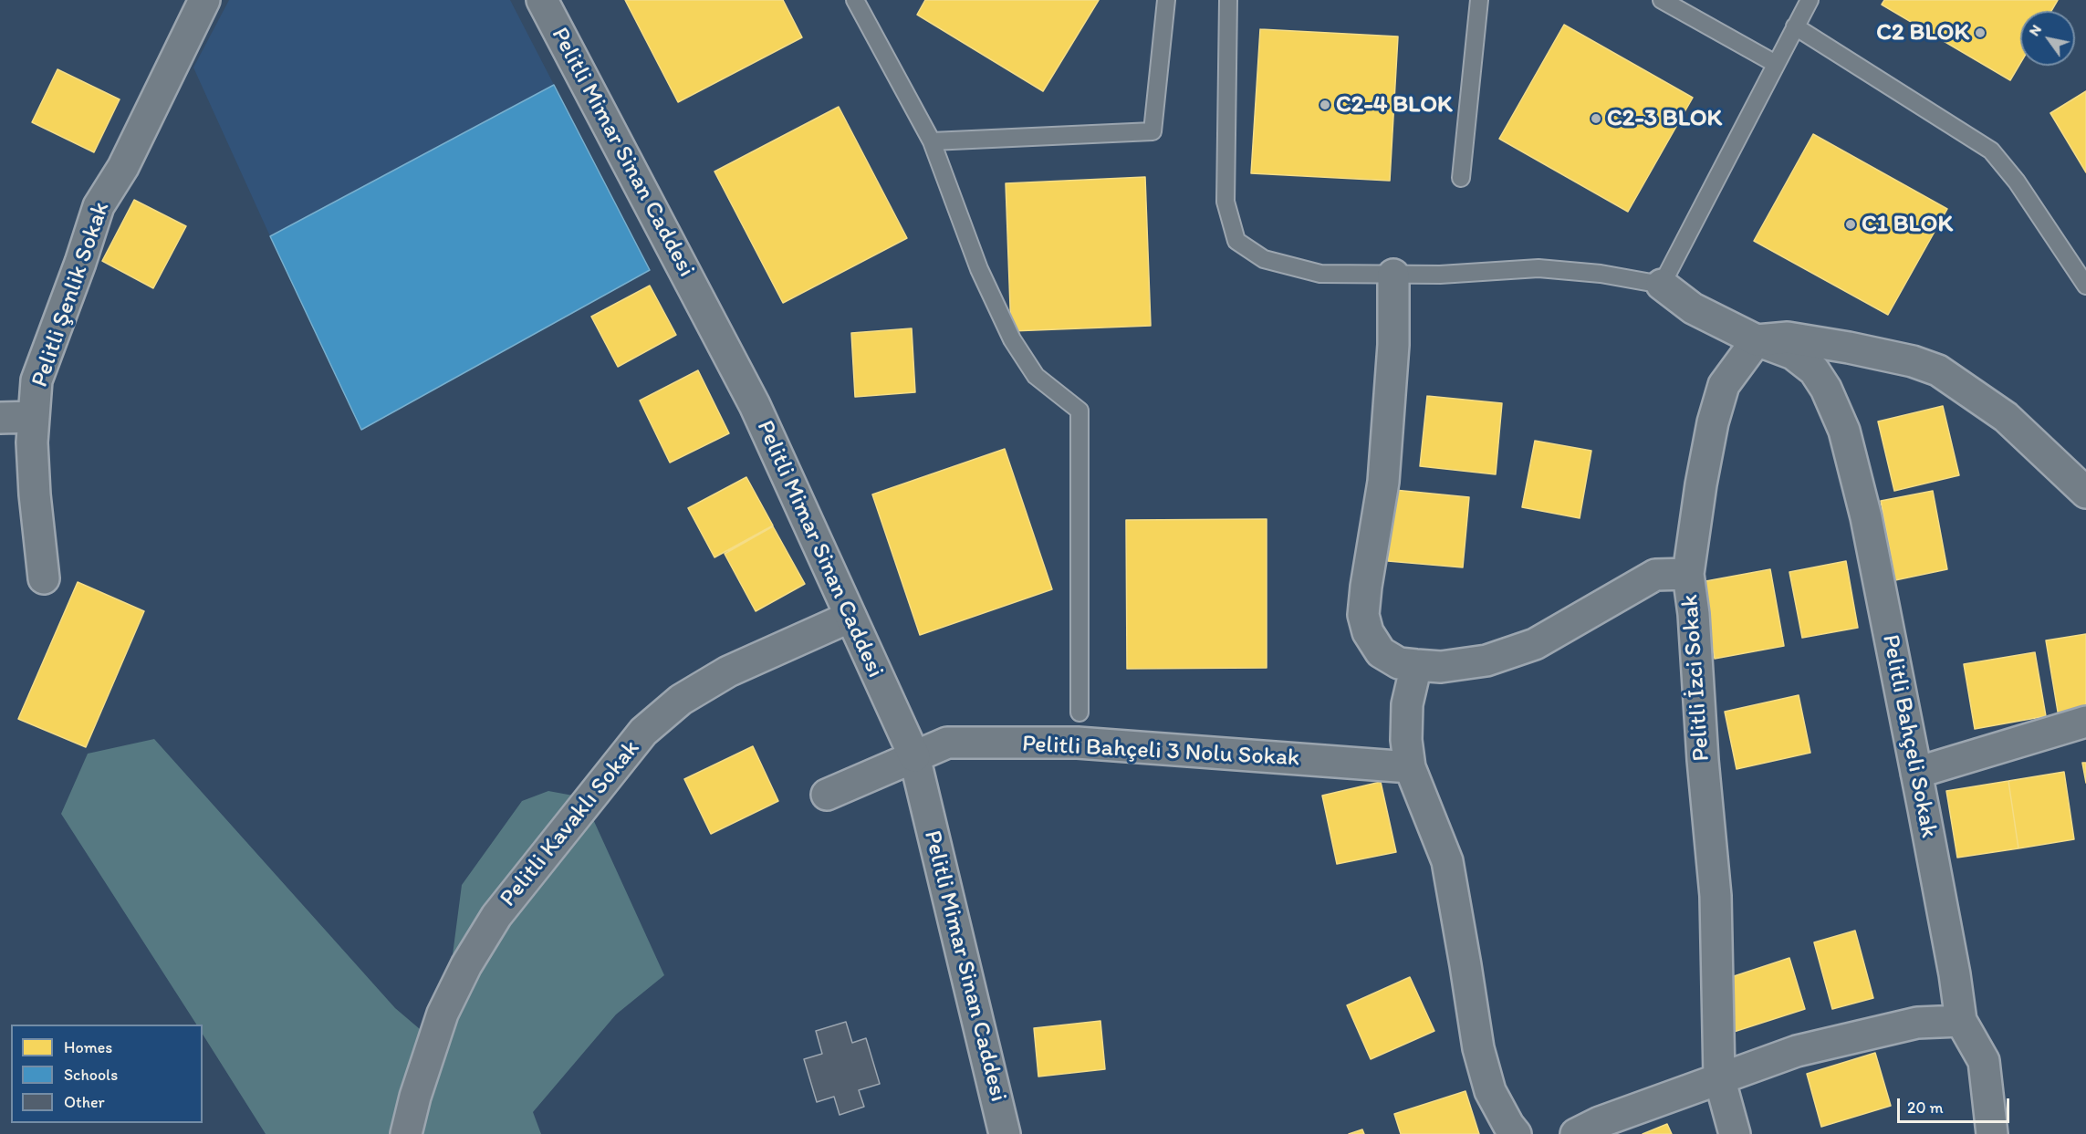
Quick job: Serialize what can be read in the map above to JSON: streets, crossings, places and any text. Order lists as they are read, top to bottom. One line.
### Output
{"streets":{"street":["Pelitli Mimar Sinan Caddesi","Pelitli Şenlik Sokak","Pelitli İzci Sokak","Pelitli Bahçeli Sokak","Pelitli Bahçeli 3 Nolu Sokak","Pelitli Kavaklı Sokak"]},"crossings":[["Pelitli Mimar Sinan Caddesi","Pelitli Bahçeli 3 Nolu Sokak"],["Pelitli Mimar Sinan Caddesi","Pelitli Kavaklı Sokak"]],"places":["C2 BLOK","C2-4 BLOK","C2-3 BLOK","C1 BLOK"],"legend":["Homes","Schools","Other"],"scale_bar":"20 m","north":"top left"}
